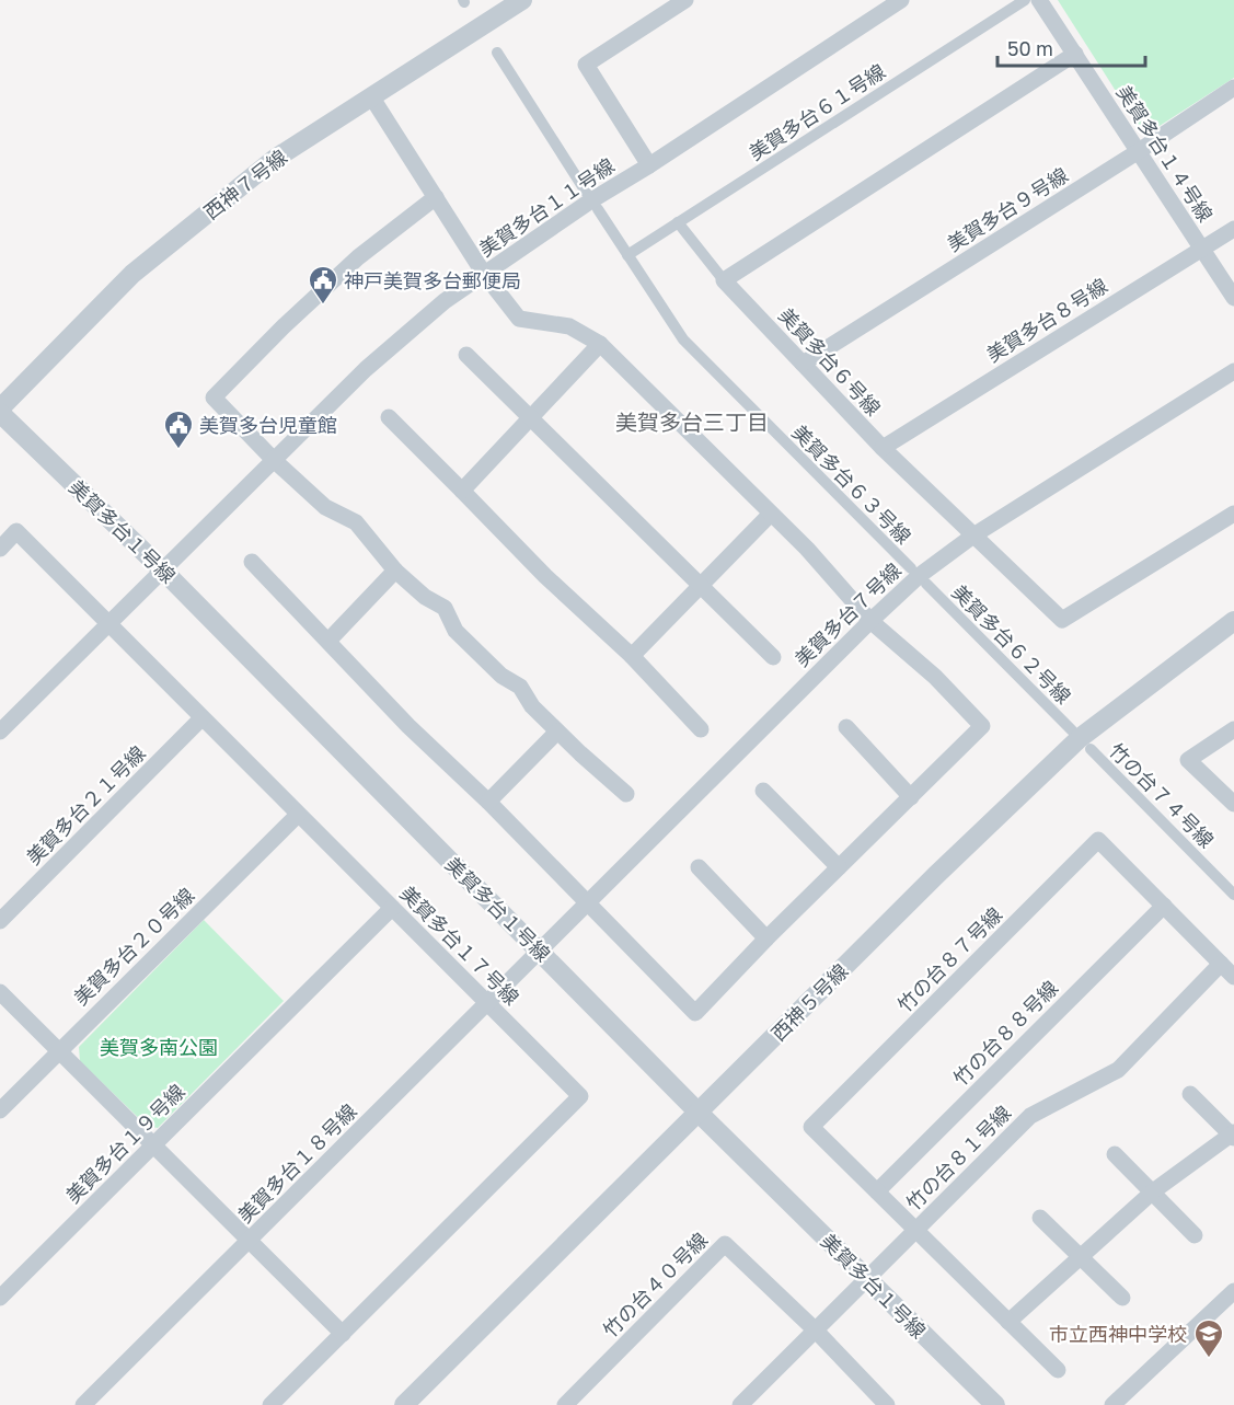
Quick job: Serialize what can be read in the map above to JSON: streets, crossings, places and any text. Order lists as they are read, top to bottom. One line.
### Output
{"streets":{"street":["美賀多台６１号線","美賀多台１４号線","西神７号線","美賀多台１１号線","美賀多台９号線","美賀多台８号線","美賀多台６号線","美賀多台６３号線","美賀多台１号線","美賀多台７号線","美賀多台６２号線","竹の台７４号線","美賀多台２１号線","美賀多台１７号線","美賀多台２０号線","竹の台８７号線","西神５号線","竹の台８８号線","美賀多台１９号線","竹の台８１号線","美賀多台１８号線","竹の台４０号線"]},"crossings":[["美賀多台６１号線","美賀多台６３号線"],["美賀多台１４号線","美賀多台９号線"],["美賀多台１４号線","美賀多台８号線"],["西神７号線","美賀多台１号線"],["美賀多台１１号線","美賀多台１号線"],["美賀多台１１号線","美賀多台１７号線"],["美賀多台９号線","美賀多台６号線"],["美賀多台８号線","美賀多台６号線"],["美賀多台６号線","美賀多台７号線"],["美賀多台１号線","美賀多台７号線"],["美賀多台１号線","西神５号線"],["美賀多台１号線","竹の台８１号線"],["美賀多台１号線","美賀多台１８号線"],["美賀多台７号線","美賀多台１８号線"],["美賀多台２１号線","美賀多台１７号線"],["美賀多台１７号線","美賀多台２０号線"],["美賀多台１７号線","美賀多台１９号線"],["美賀多台１７号線","美賀多台１８号線"],["竹の台８７号線","竹の台８８号線"],["竹の台８７号線","竹の台８１号線"],["竹の台８１号線","竹の台４０号線"]],"districts":["美賀多台三丁目"],"parks":["美賀多南公園"],"places":{"public building":["神戸美賀多台郵便局","美賀多台児童館"],"school or university":["市立西神中学校"]},"scale_bar":"50 m"}
